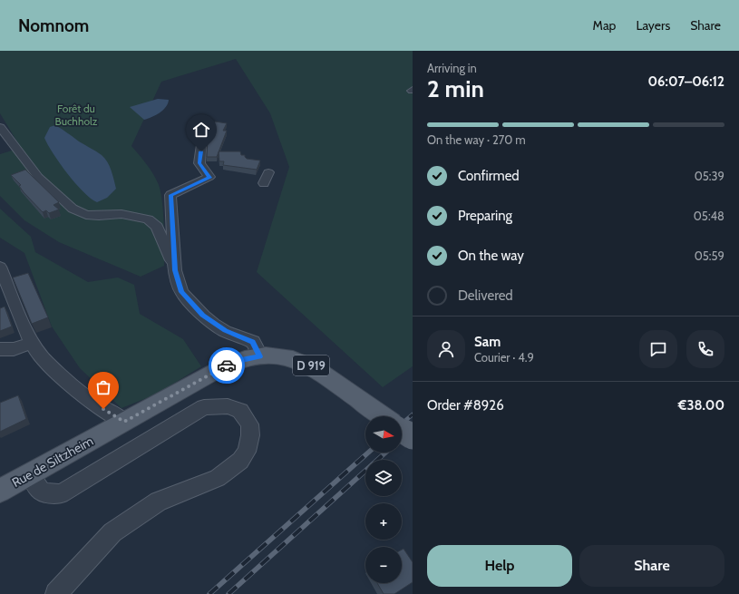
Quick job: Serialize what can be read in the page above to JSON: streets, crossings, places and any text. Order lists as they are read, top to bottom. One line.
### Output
{"streets":{"main road":["D 919","Rue de Siltzheim"]},"crossings":[["D 919","Rue de Siltzheim"]],"parks":["Forêt du Buchholz"],"north":"right","page":{"header":"Nomnom","nav":["Map","Layers","Share"],"heading":["2 min","Arriving in","06:07–06:12"],"panel":["Sam","Courier · 4.9","Order #8926","€38.00"],"bar":"On the way · 270 m","list":[["Confirmed","05:39"],["Preparing","05:48"],["On the way","05:59"],"Delivered"],"map_buttons":["+","−"],"buttons":["Help","Share"]}}
